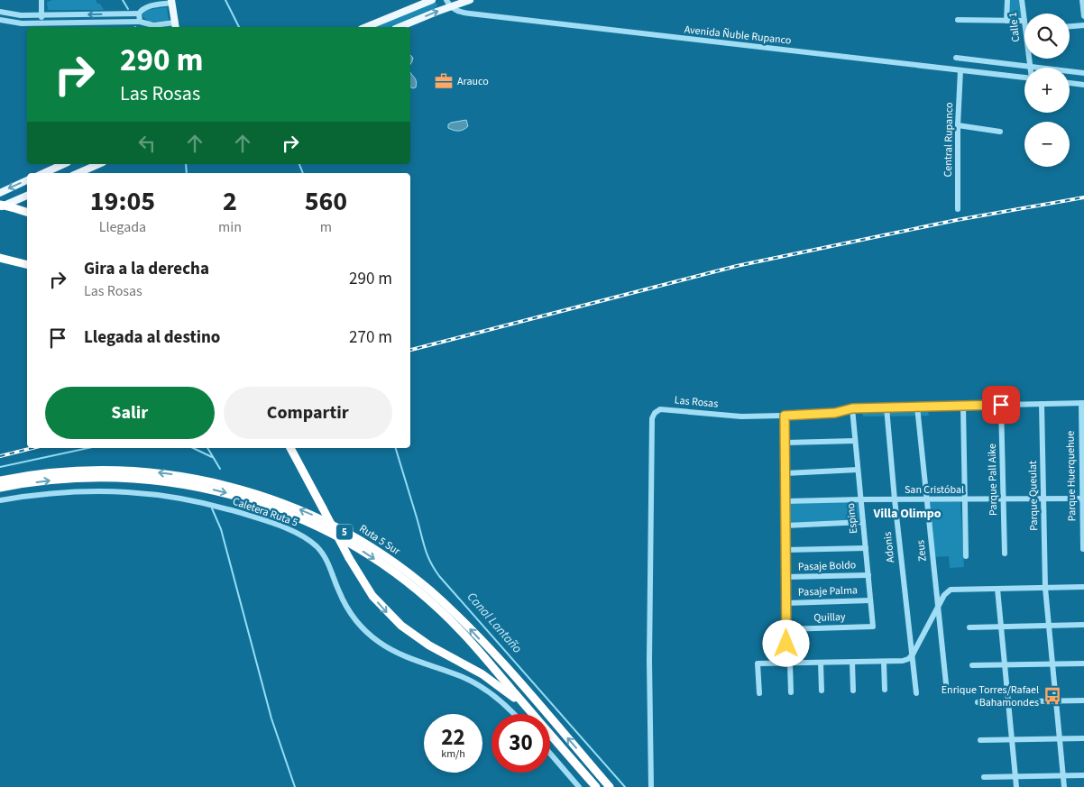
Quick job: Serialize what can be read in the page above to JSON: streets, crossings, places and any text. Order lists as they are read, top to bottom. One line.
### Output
{"streets":{"highway":["5","Ruta 5 Sur"],"street":["Calle 1","Avenida Ñuble Rupanco","Central Rupanco","Las Rosas","Parque Huerquehue","Parque Pall Aike","San Cristóbal","Parque Queulat","Caletera Ruta 5","Espino","Adonis","Zeus","Pasaje Boldo","Pasaje Palma","Quillay"]},"crossings":[["Avenida Ñuble Rupanco","Central Rupanco"],["Las Rosas","Parque Huerquehue"],["Las Rosas","Parque Pall Aike"],["Las Rosas","Parque Queulat"],["Las Rosas","Espino"],["Las Rosas","Adonis"],["Las Rosas","Zeus"],["Parque Huerquehue","San Cristóbal"],["Parque Pall Aike","San Cristóbal"],["San Cristóbal","Parque Queulat"],["San Cristóbal","Espino"],["San Cristóbal","Adonis"],["San Cristóbal","Zeus"],["Espino","Pasaje Boldo"],["Espino","Pasaje Palma"],["Espino","Quillay"]],"districts":["Villa Olimpo"],"water":["Canal Lantaño"],"places":{"office":["Arauco"],"bus stop":["Enrique Torres/Rafael Bahamondes"]},"page":{"map_buttons":["+","−"],"turn":["290 m","Las Rosas"],"eta":["19:05","Llegada","2","min","560","m"],"list":[{"name":"Gira a la derecha","note":"Las Rosas","value":"290 m"},{"name":"Llegada al destino","value":"270 m"}],"buttons":["Salir","Compartir"],"speed":"22 km/h","limit":"30"}}
